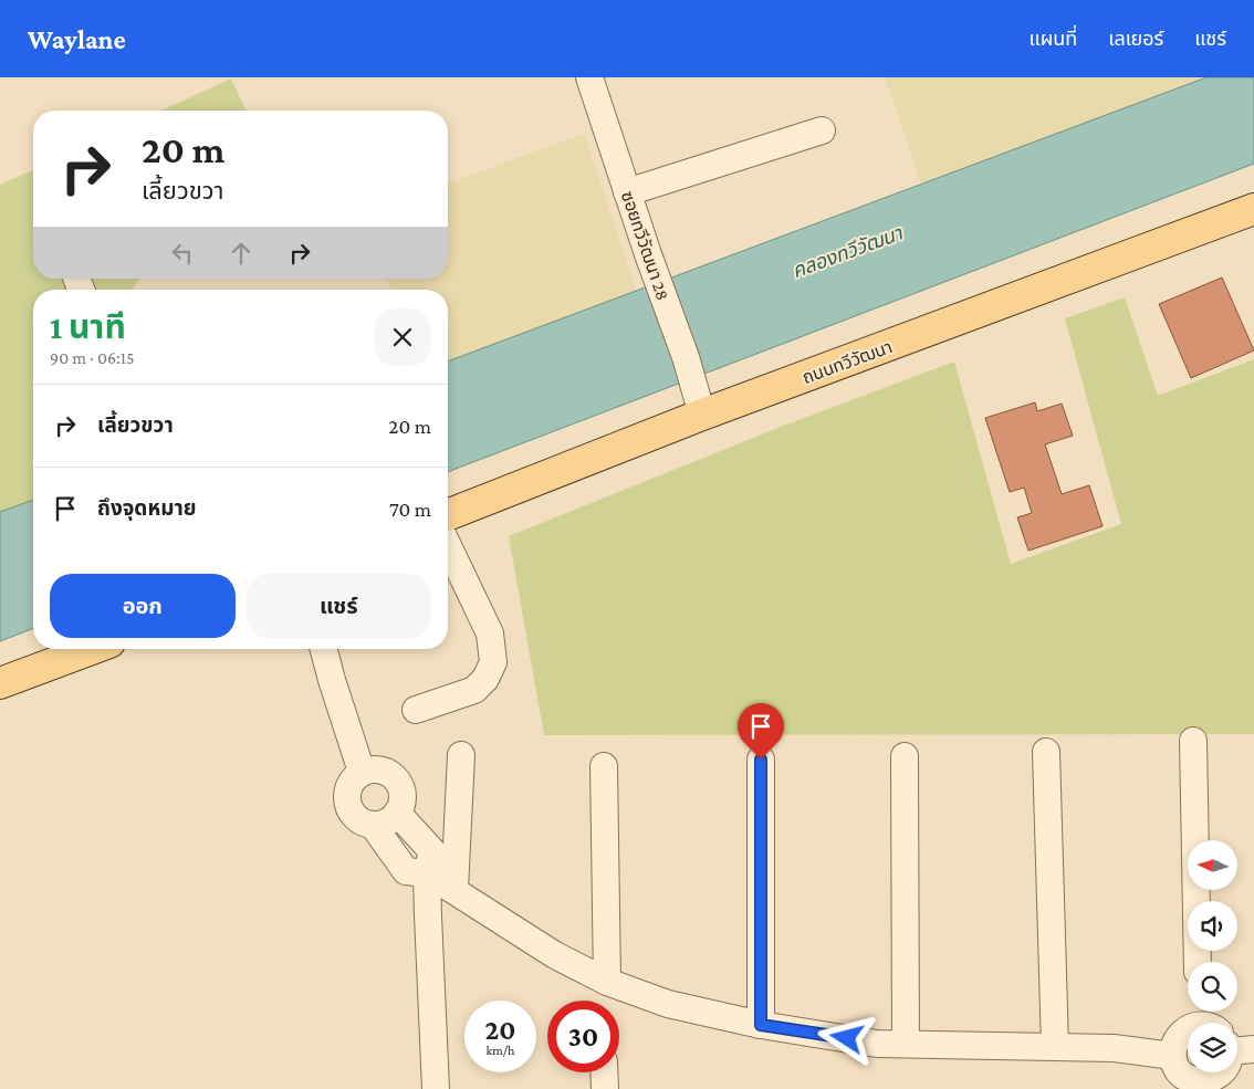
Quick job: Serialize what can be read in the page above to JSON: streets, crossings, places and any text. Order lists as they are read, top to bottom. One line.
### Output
{"streets":{"main road":["ถนนทวีวัฒนา"],"street":["ซอยทวีวัฒนา 28"]},"crossings":[["ซอยทวีวัฒนา 28","ถนนทวีวัฒนา"]],"water":["คลองทวีวัฒนา"],"north":"left","page":{"header":"Waylane","nav":["แผนที่","เลเยอร์","แชร์"],"turn":["20 m","เลี้ยวขวา"],"heading":["1 นาที","90 m · 06:15"],"list":[{"name":"เลี้ยวขวา","value":"20 m"},{"name":"ถึงจุดหมาย","value":"70 m"}],"buttons":["ออก","แชร์"],"speed":"20 km/h","limit":"30"}}
